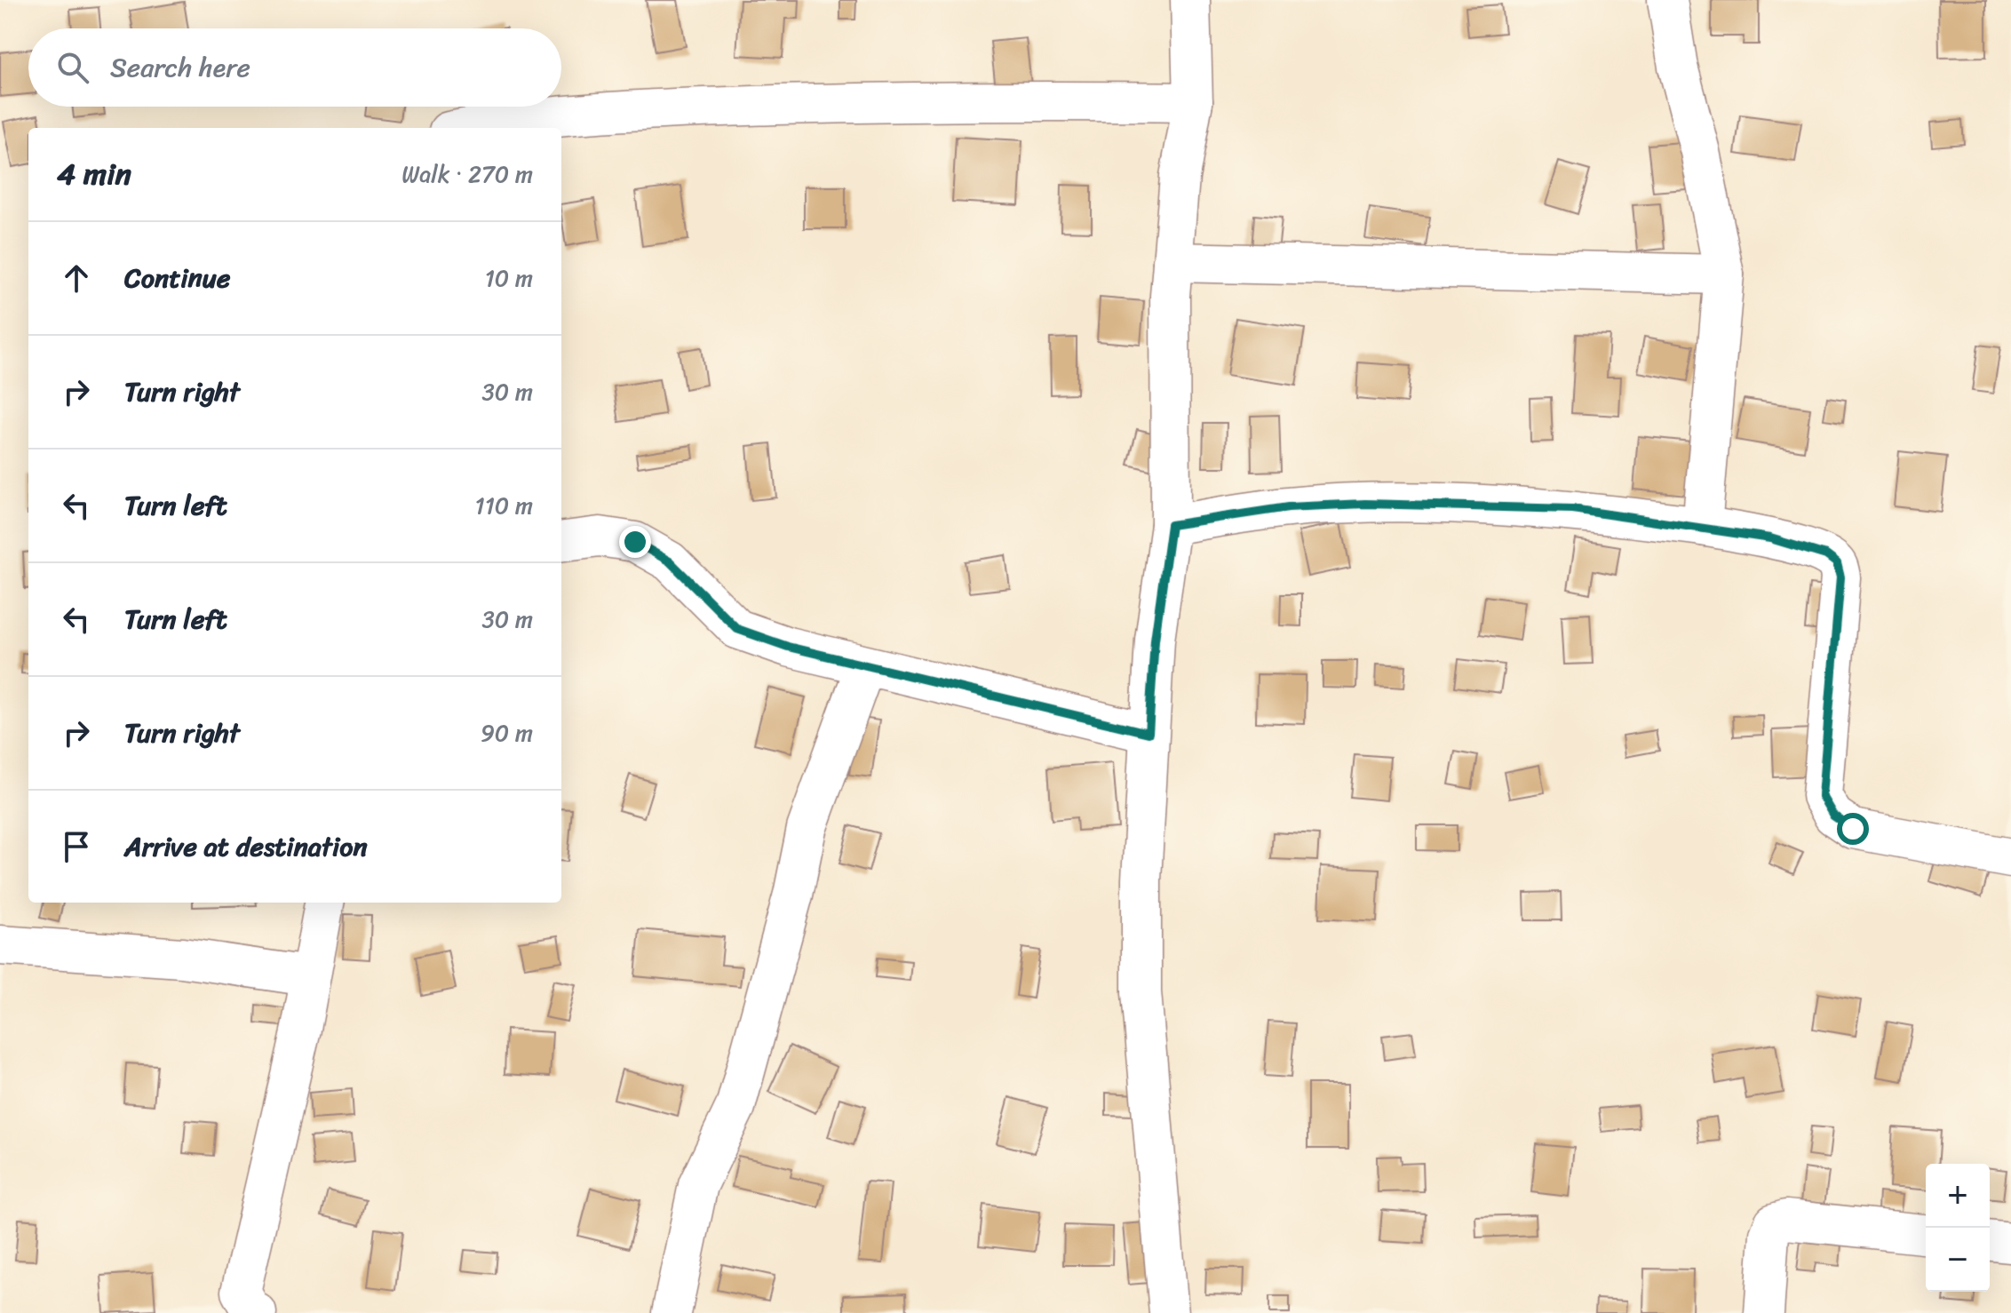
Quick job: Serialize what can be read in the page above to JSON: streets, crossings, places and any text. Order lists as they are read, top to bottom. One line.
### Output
{"page":{"search":"Search here","heading":["4 min","Walk · 270 m"],"list":[["Continue","10 m"],["Turn right","30 m"],["Turn left","110 m"],["Turn left","30 m"],["Turn right","90 m"],"Arrive at destination"],"map_buttons":["+","−"]}}
